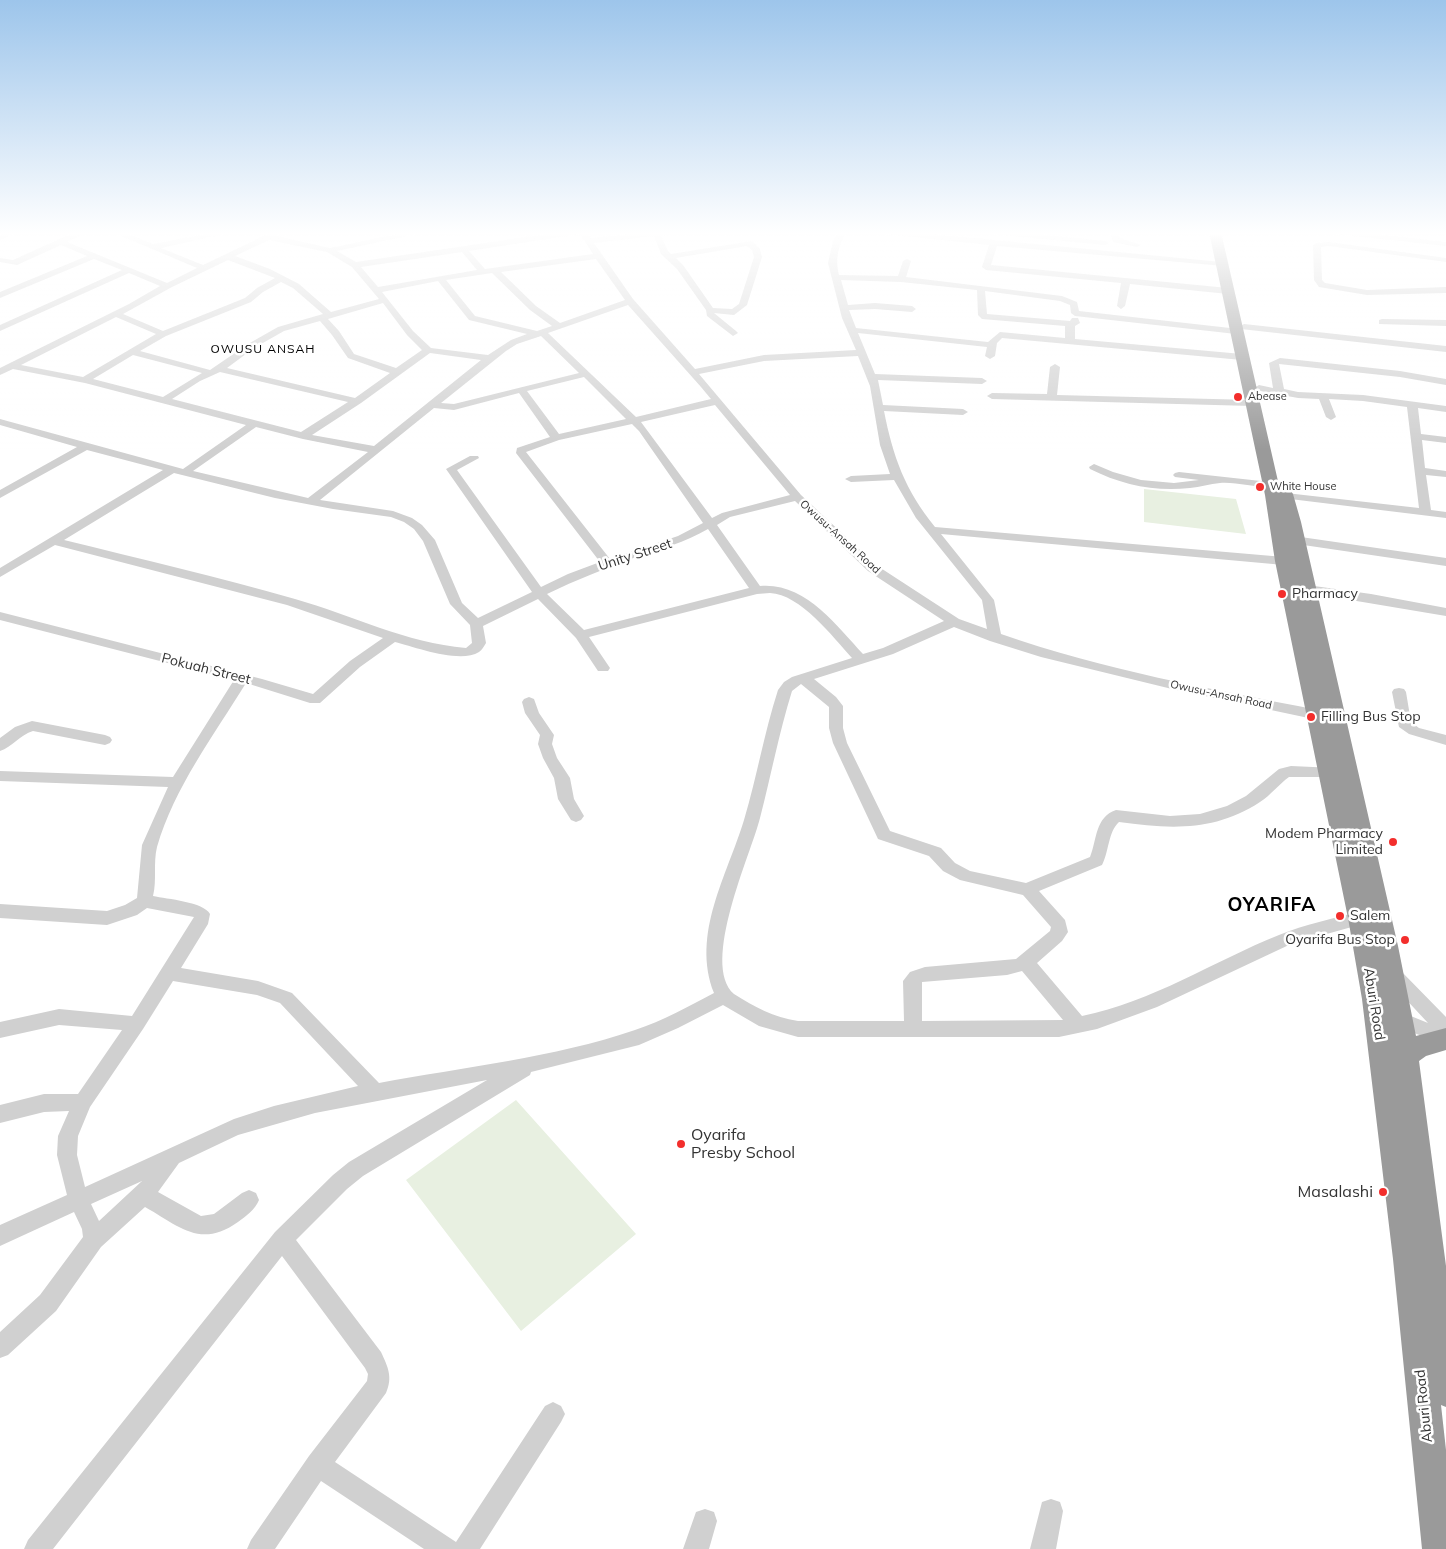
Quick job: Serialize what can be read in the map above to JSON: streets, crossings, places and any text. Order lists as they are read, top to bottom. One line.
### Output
{"streets":{"highway":["Aburi Road"],"street":["Owusu-Ansah Road","Unity Street","Pokuah Street"]},"crossings":[["Owusu-Ansah Road","Unity Street"],["Owusu-Ansah Road","Aburi Road"]],"districts":["OWUSU ANSAH","OYARIFA"],"places":["Abease","White House","Pharmacy","Filling Bus Stop","Modem Pharmacy Limited","Salem","Oyarifa Bus Stop","Oyarifa Presby School","Masalashi"]}
